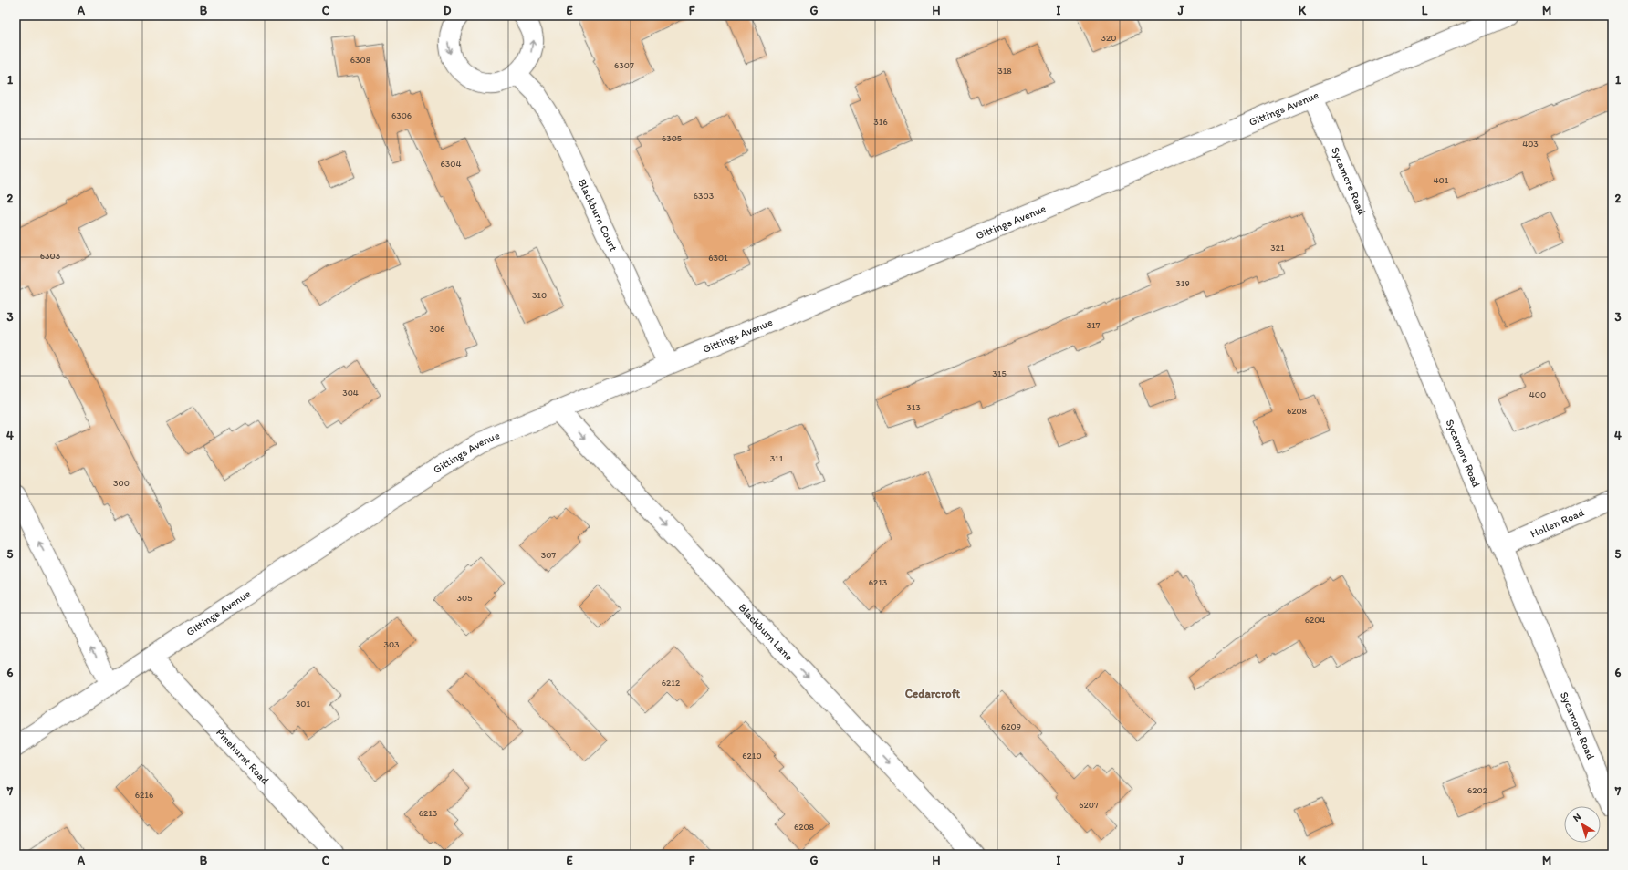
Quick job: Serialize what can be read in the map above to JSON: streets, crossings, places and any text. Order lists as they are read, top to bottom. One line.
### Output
{"streets":{"street":["Gittings Avenue","Sycamore Road","Blackburn Court","Hollen Road","Blackburn Lane","Pinehurst Road"]},"crossings":[["Gittings Avenue","Sycamore Road"],["Gittings Avenue","Blackburn Court"],["Gittings Avenue","Blackburn Lane"],["Gittings Avenue","Pinehurst Road"],["Sycamore Road","Hollen Road"]],"one_way":["Blackburn Lane"],"districts":["Cedarcroft"],"house_numbers":["320","6308","6307","318","6306","316","6305","403","6304","401","6303","321","6303","6301","319","310","317","306","315","304","400","313","6208","311","300","307","6213","305","6204","303","6212","301","6209","6210","6202","6216","6207","6213","6208"],"north":"top left","grid":{"columns":["A","B","C","D","E","F","G","H","I","J","K","L","M"],"rows":["1","2","3","4","5","6","7"]}}
